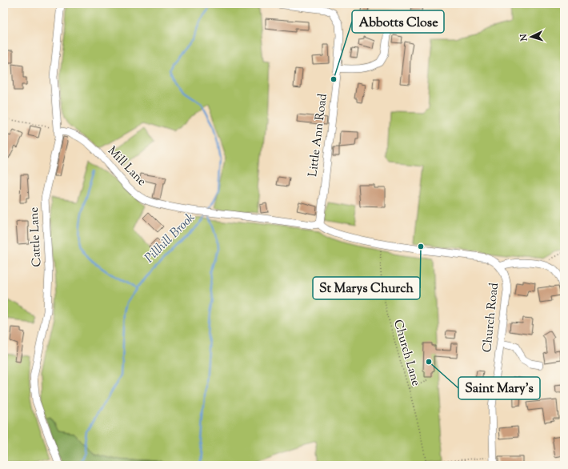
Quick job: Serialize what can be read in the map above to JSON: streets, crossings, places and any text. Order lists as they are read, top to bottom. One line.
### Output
{"streets":{"street":["Little Ann Road","Mill Lane","Cattle Lane","Church Road"],"path":["Church Lane"]},"crossings":[["Little Ann Road","Mill Lane"],["Little Ann Road","Church Road"],["Mill Lane","Cattle Lane"],["Mill Lane","Church Road"],["Church Road","Church Lane"]],"water":["Pillhill Brook"],"places":["Abbotts Close","St Marys Church","Saint Mary's"],"north":"left"}
